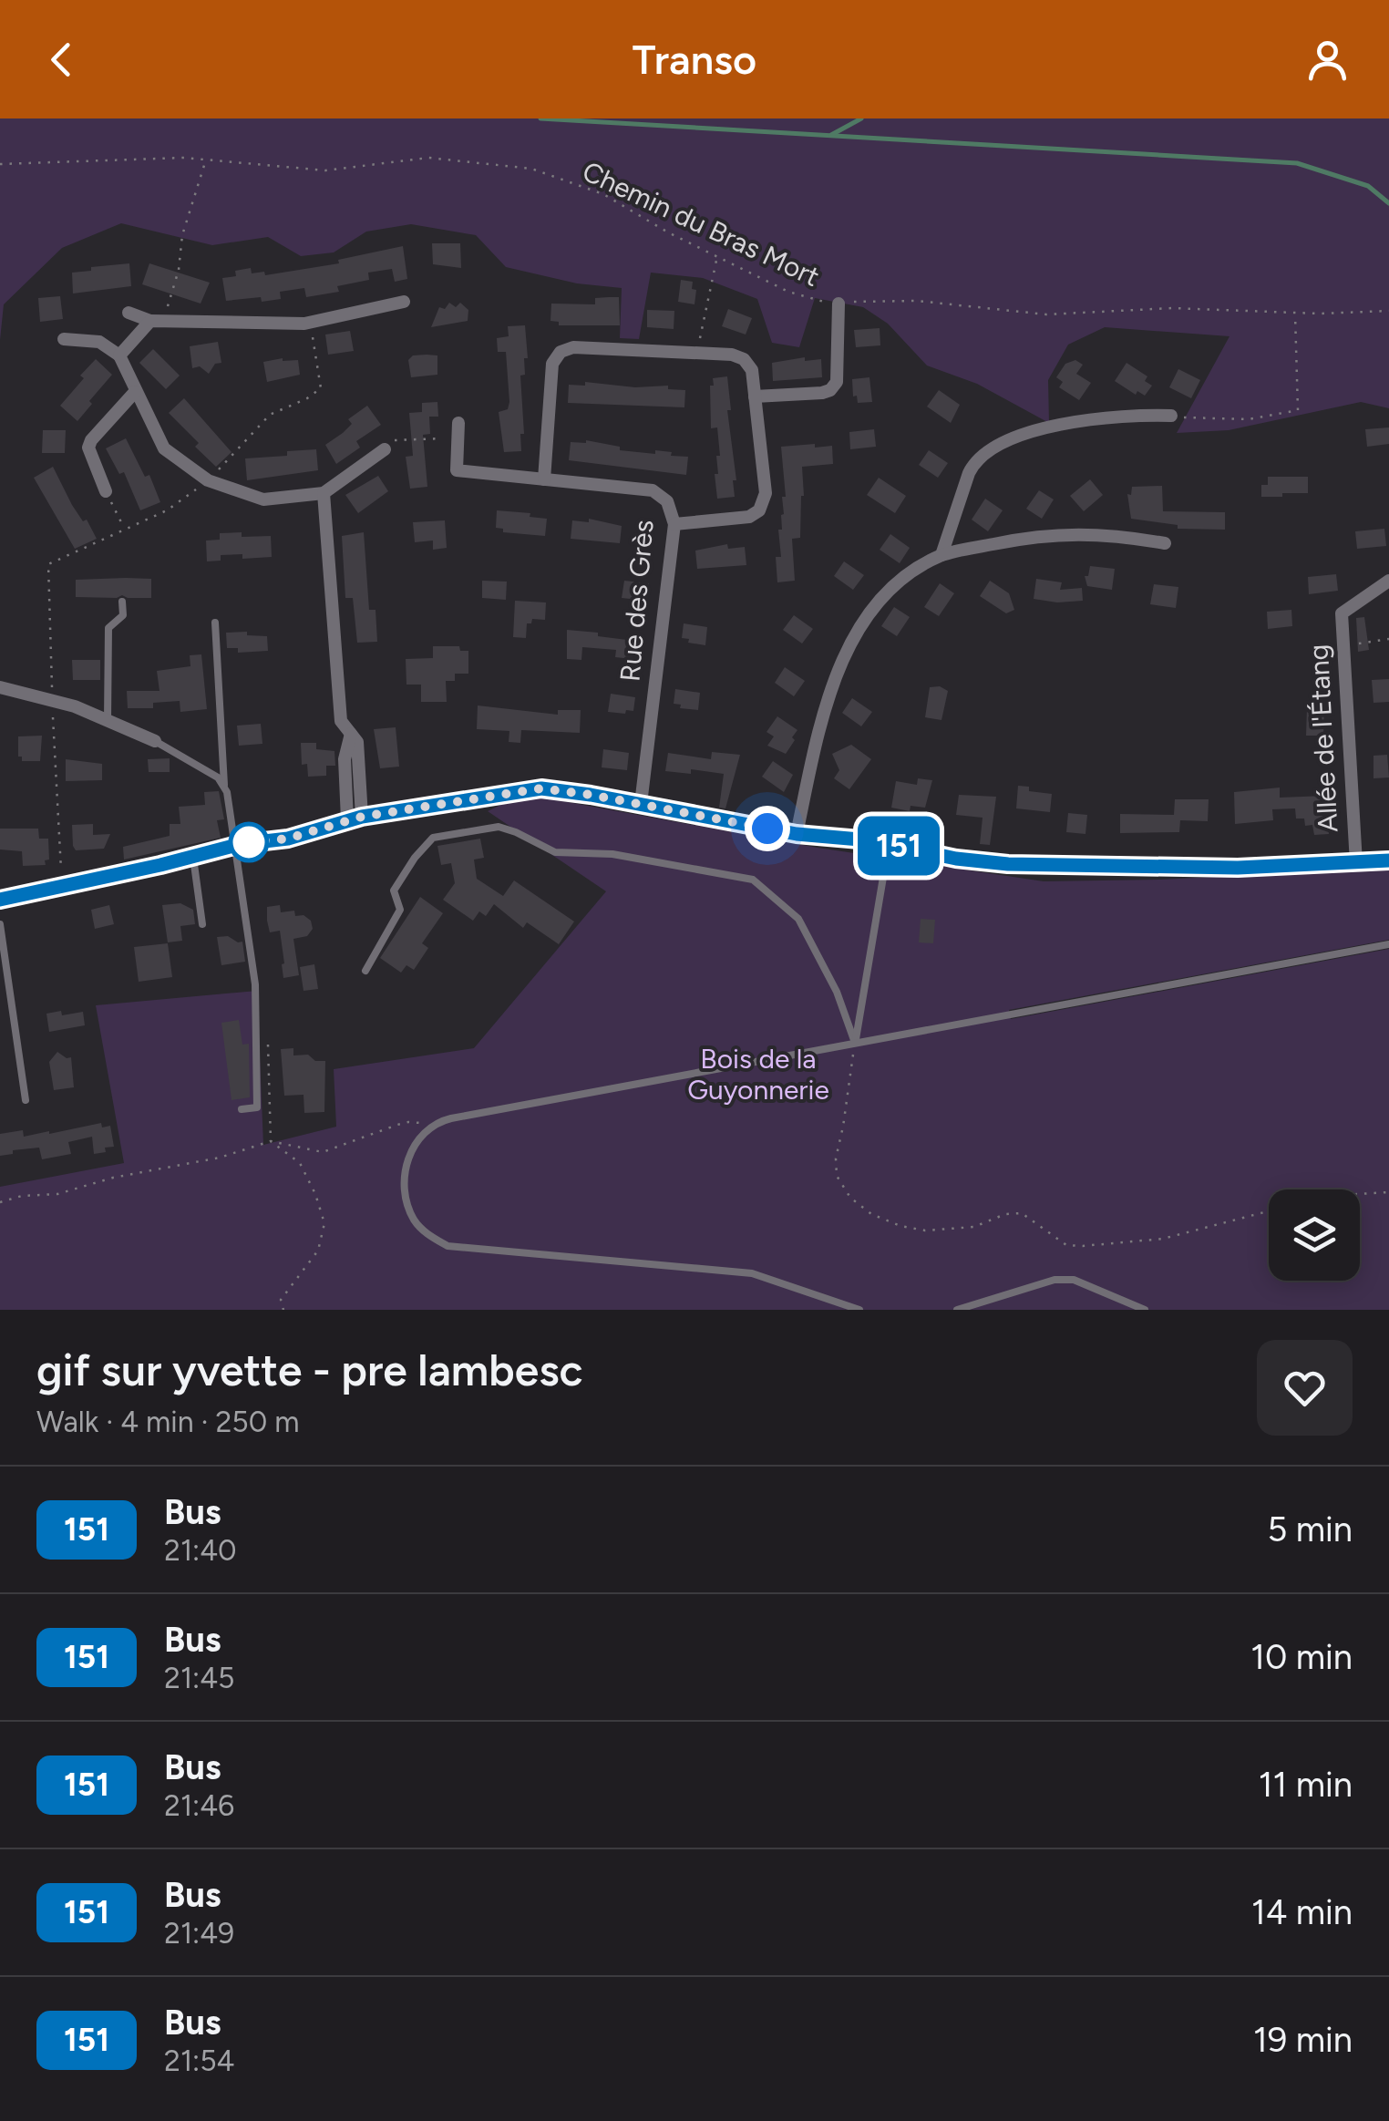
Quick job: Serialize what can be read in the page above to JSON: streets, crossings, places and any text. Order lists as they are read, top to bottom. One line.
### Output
{"streets":{"street":["Rue des Grès","Allée de l'Étang"],"path":["Chemin du Bras Mort"]},"parks":["Bois de la Guyonnerie"],"lines":["bus line 151"],"page":{"header":"Transo","on_map":"151","heading":["gif sur yvette - pre lambesc","Walk · 4 min · 250 m"],"list":[{"mark":"151","name":"Bus","note":"21:40","value":"5 min"},{"mark":"151","name":"Bus","note":"21:45","value":"10 min"},{"mark":"151","name":"Bus","note":"21:46","value":"11 min"},{"mark":"151","name":"Bus","note":"21:49","value":"14 min"},{"mark":"151","name":"Bus","note":"21:54","value":"19 min"}]}}
